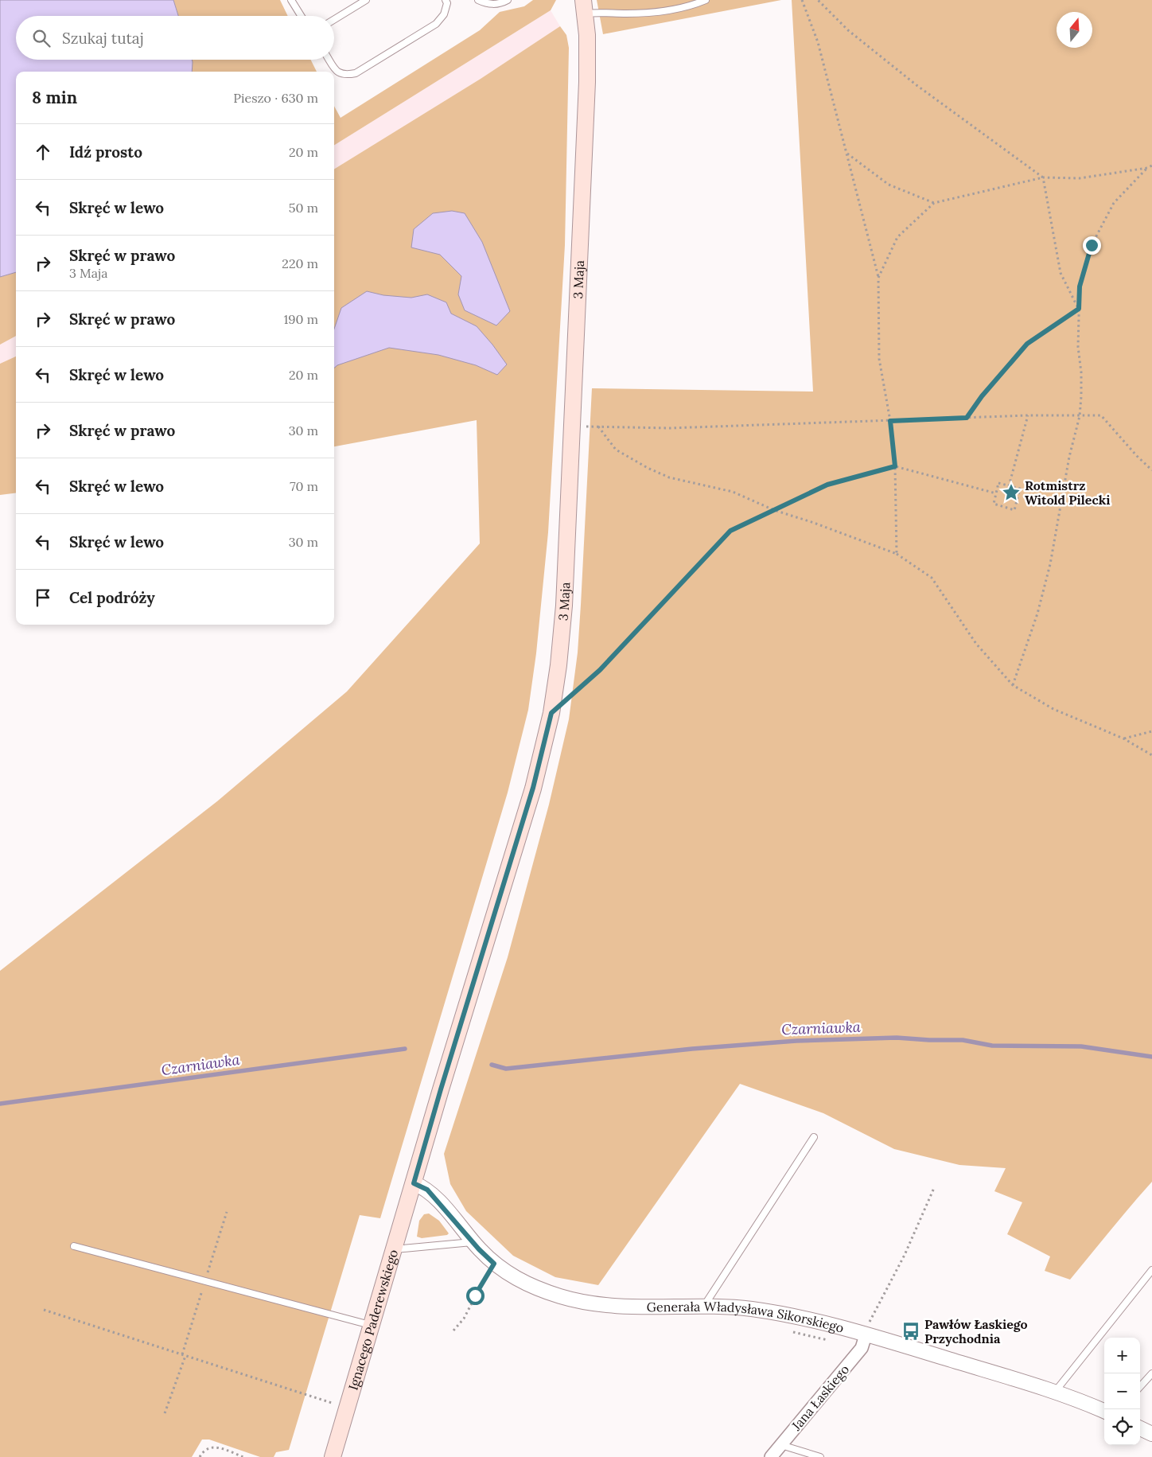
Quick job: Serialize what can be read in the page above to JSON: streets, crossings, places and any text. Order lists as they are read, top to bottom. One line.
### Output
{"streets":{"main road":["3 Maja","Ignacego Paderewskiego"],"street":["Generała Władysława Sikorskiego","Jana Łaskiego"]},"crossings":[["3 Maja","Generała Władysława Sikorskiego"],["3 Maja","Ignacego Paderewskiego"],["Generała Władysława Sikorskiego","Ignacego Paderewskiego"],["Generała Władysława Sikorskiego","Jana Łaskiego"]],"water":["Czarniawka"],"places":{"place":["Rotmistrz Witold Pilecki"],"bus stop":["Pawłów Łaskiego Przychodnia"]},"north":"top","page":{"search":"Szukaj tutaj","heading":["8 min","Pieszo · 630 m"],"list":[["Idź prosto","20 m"],["Skręć w lewo","50 m"],["Skręć w prawo","3 Maja","220 m"],["Skręć w prawo","190 m"],["Skręć w lewo","20 m"],["Skręć w prawo","30 m"],["Skręć w lewo","70 m"],["Skręć w lewo","30 m"],"Cel podróży"],"map_buttons":["+","−"]}}
